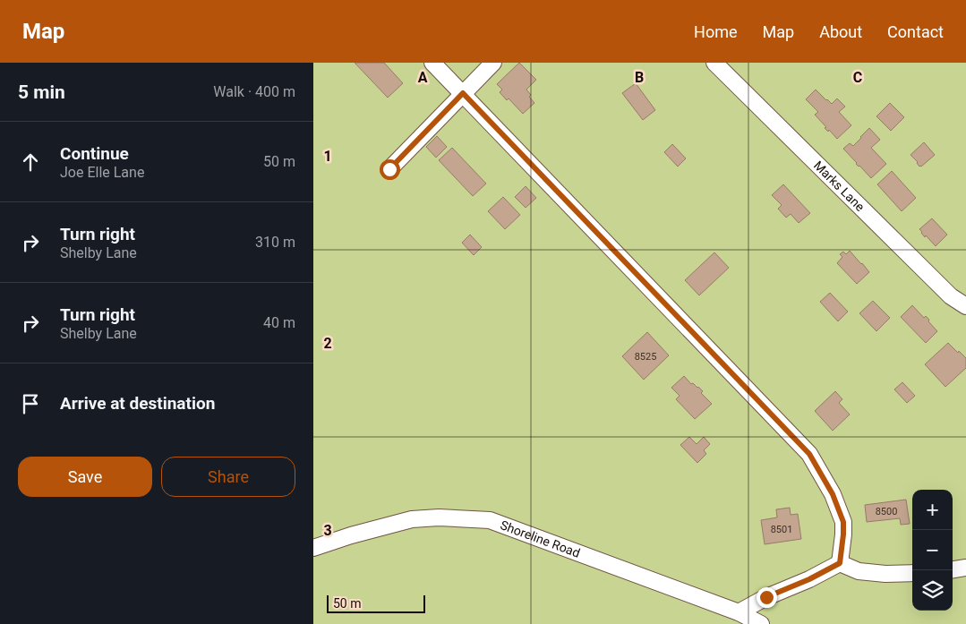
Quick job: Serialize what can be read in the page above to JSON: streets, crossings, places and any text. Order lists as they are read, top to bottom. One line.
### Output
{"streets":{"street":["Marks Lane","Shoreline Road"]},"house_numbers":["8525","8500","8501"],"scale_bar":"50 m","page":{"header":"Map","nav":["Home","Map","About","Contact"],"heading":["5 min","Walk · 400 m"],"list":[["Continue","Joe Elle Lane","50 m"],["Turn right","Shelby Lane","310 m"],["Turn right","Shelby Lane","40 m"],"Arrive at destination"],"buttons":["Save","Share"],"map_buttons":["+","−"],"scale":"50 m"},"grid":{"columns":["A","B","C"],"rows":["1","2","3"]}}
